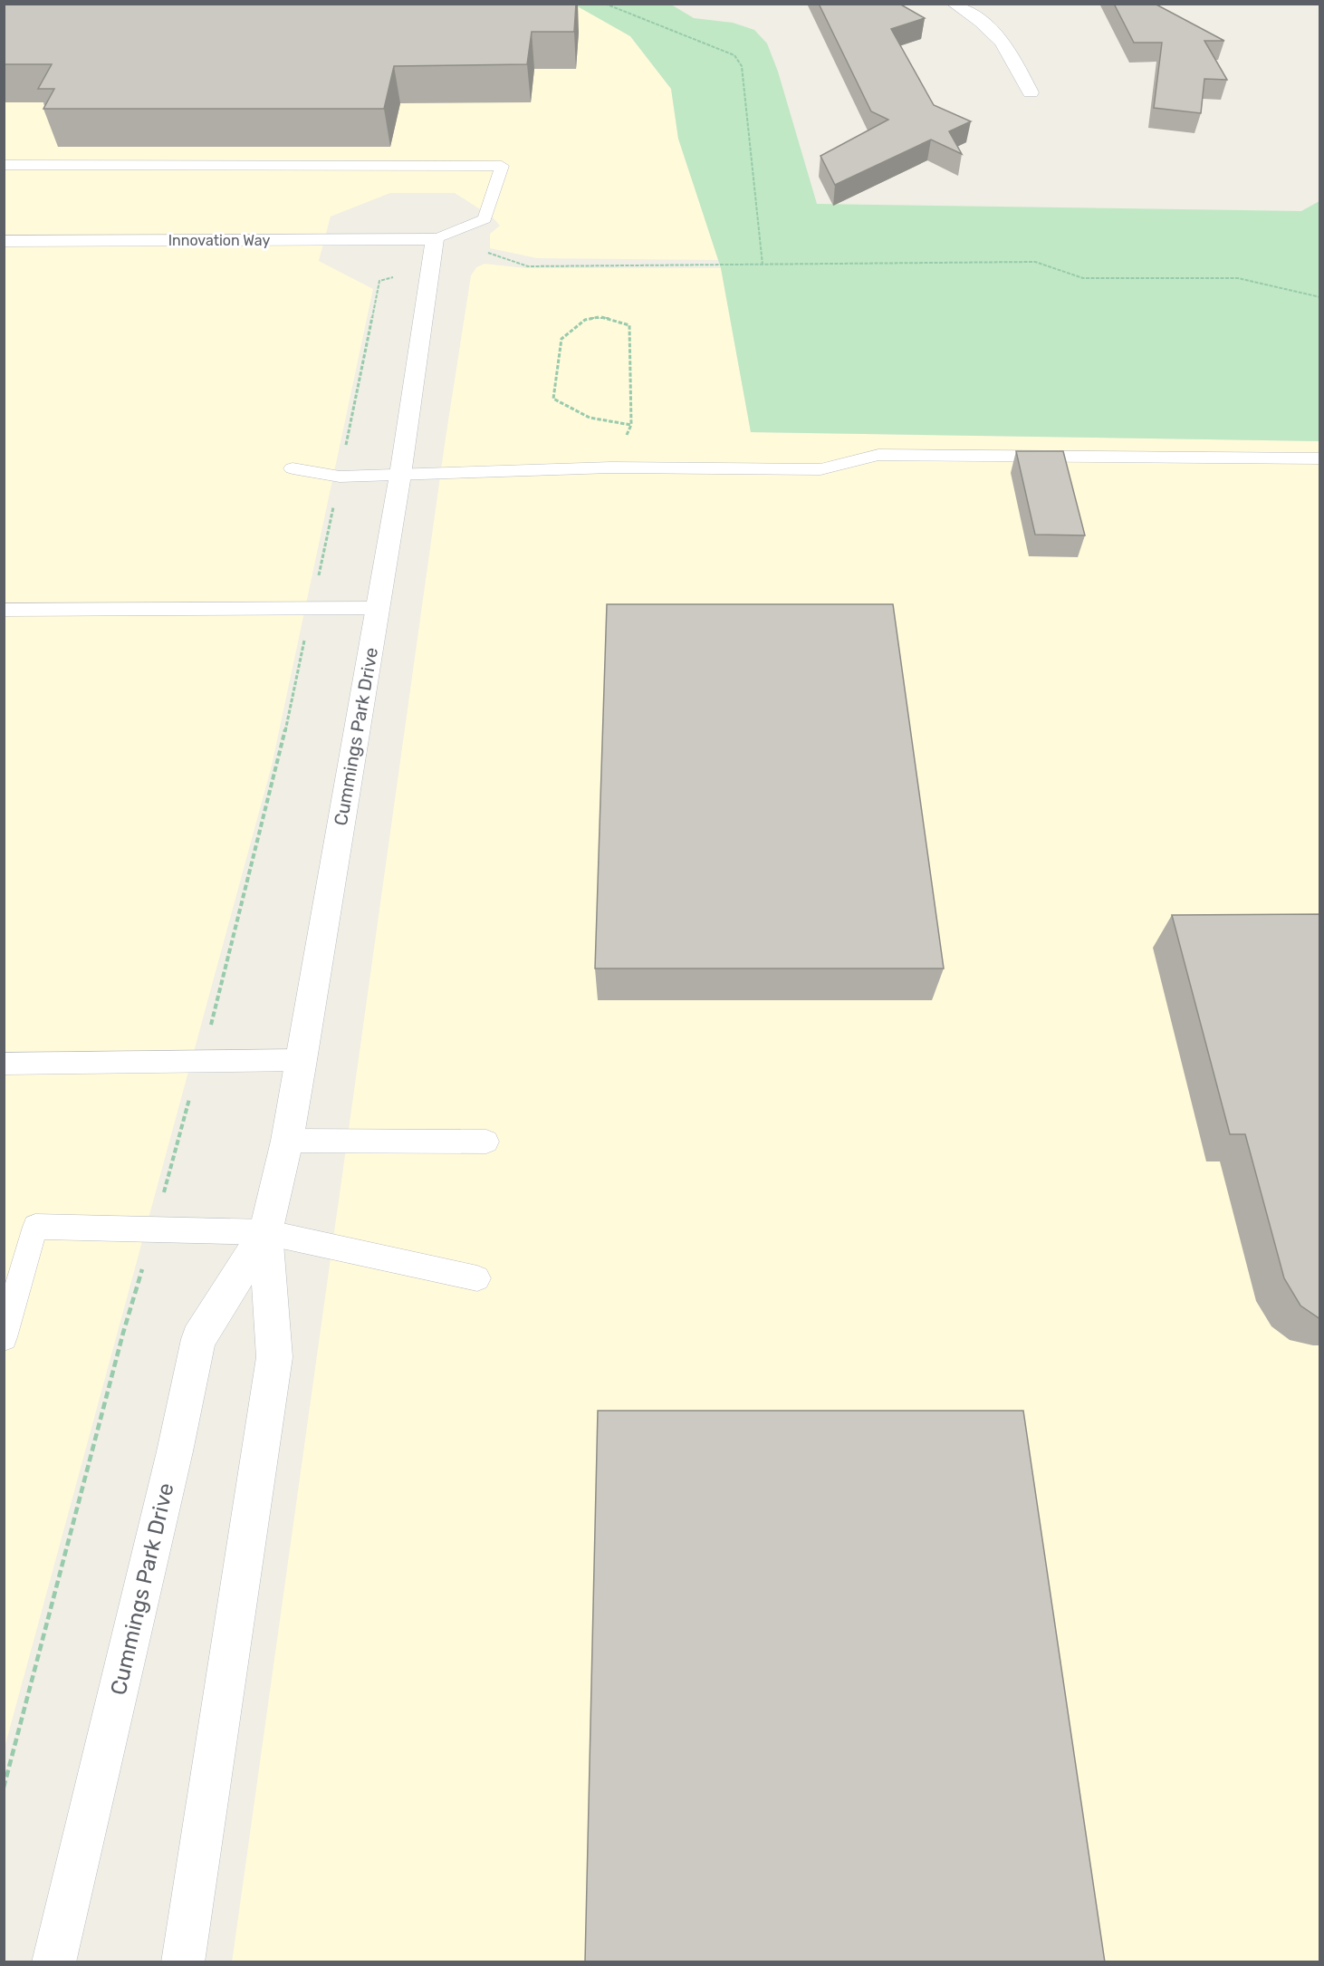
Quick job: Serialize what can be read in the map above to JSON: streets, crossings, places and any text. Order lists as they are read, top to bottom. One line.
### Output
{"streets":{"street":["Innovation Way","Cummings Park Drive"]},"crossings":[["Innovation Way","Cummings Park Drive"]]}
